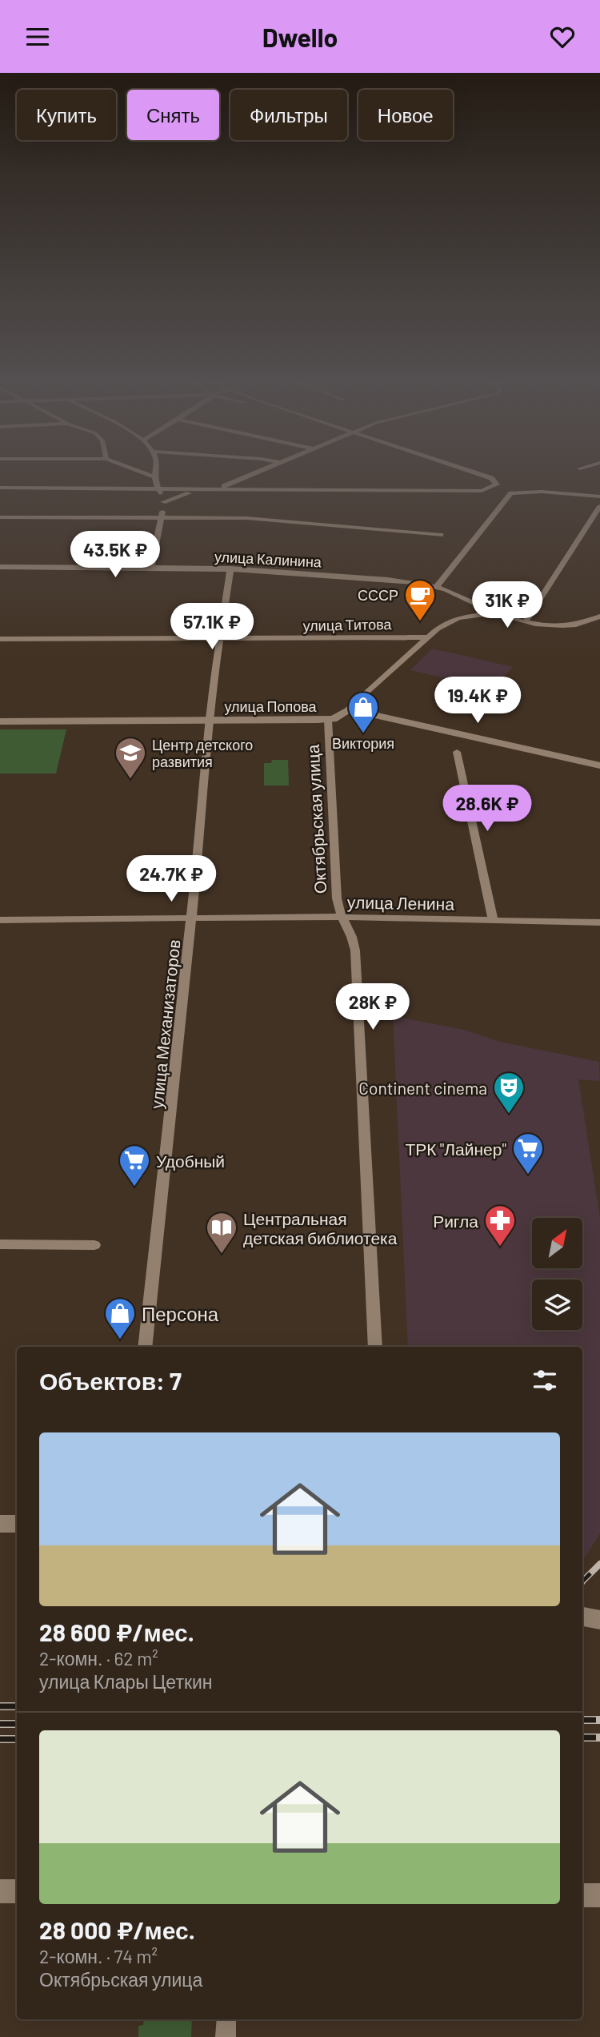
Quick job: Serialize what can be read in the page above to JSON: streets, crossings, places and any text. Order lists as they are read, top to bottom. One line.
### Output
{"streets":{"street":["улица Калинина","улица Титова","улица Попова","Октябрьская улица","улица Ленина","улица Механизаторов"]},"crossings":[["улица Калинина","улица Механизаторов"],["улица Титова","улица Механизаторов"],["улица Попова","Октябрьская улица"],["улица Попова","улица Механизаторов"],["Октябрьская улица","улица Ленина"],["улица Ленина","улица Механизаторов"]],"places":{"cafe":["СССР"],"shop":["Виктория","Персона"],"school or university":["Центр детского развития"],"theatre":["Continent cinema"],"supermarket":["ТРК \"Лайнер\"","Удобный"],"pharmacy":["Ригла"],"library":["Центральная детская библиотека"]},"north":"top right","page":{"header":"Dwello","chip":["Купить","Снять","Фильтры","Новое"],"price":["43.5K ₽","31K ₽","57.1K ₽","19.4K ₽","28.6K ₽","24.7K ₽","28K ₽"],"heading":"Объектов: 7","list":[{"name":"28 600 ₽/мес.","note":"2-комн. · 62 m² · улица Клары Цеткин"},{"name":"28 000 ₽/мес.","note":"2-комн. · 74 m² · Октябрьская улица"}]}}
